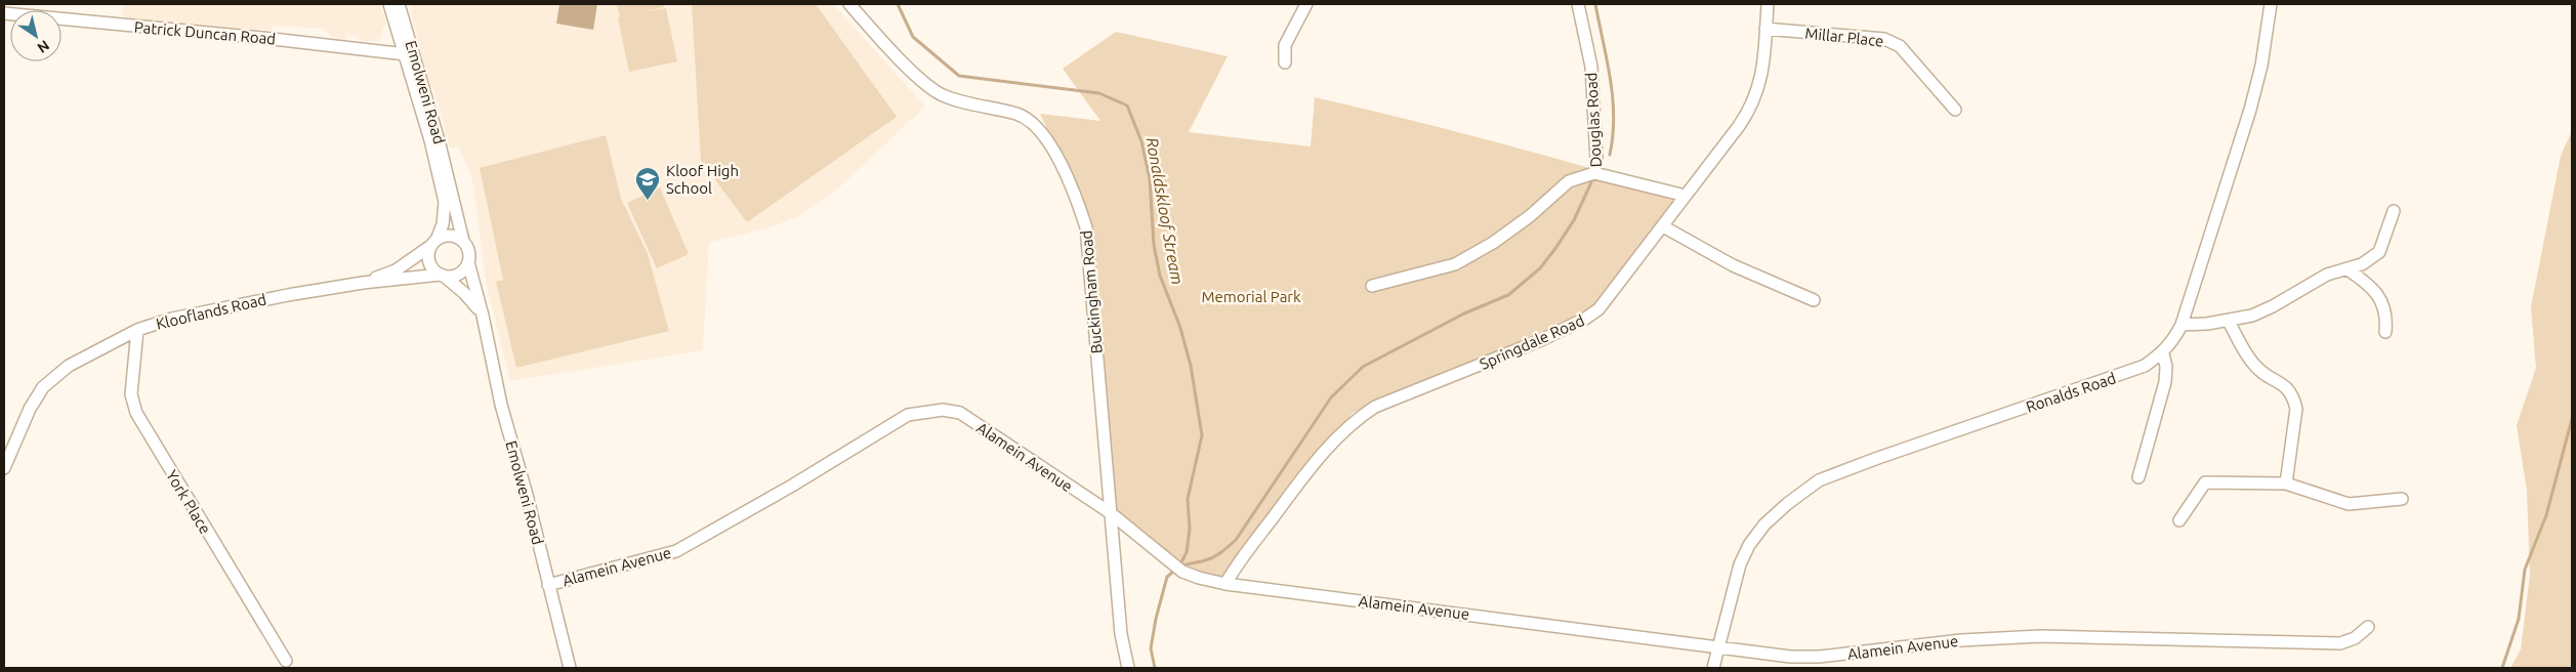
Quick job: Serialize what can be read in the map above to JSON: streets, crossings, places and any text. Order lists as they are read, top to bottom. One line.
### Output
{"streets":{"street":["Patrick Duncan Road","Millar Place","Emolweni Road","Douglas Road","Buckingham Road","Klooflands Road","Springdale Road","Ronalds Road","Alamein Avenue","York Place"]},"crossings":[["Patrick Duncan Road","Emolweni Road"],["Millar Place","Springdale Road"],["Emolweni Road","Klooflands Road"],["Emolweni Road","Alamein Avenue"],["Douglas Road","Springdale Road"],["Buckingham Road","Alamein Avenue"],["Klooflands Road","York Place"],["Springdale Road","Alamein Avenue"],["Ronalds Road","Alamein Avenue"]],"water":["Ronaldskloof Stream"],"parks":["Memorial Park"],"places":{"school or university":["Kloof High School"]},"north":"bottom right"}
